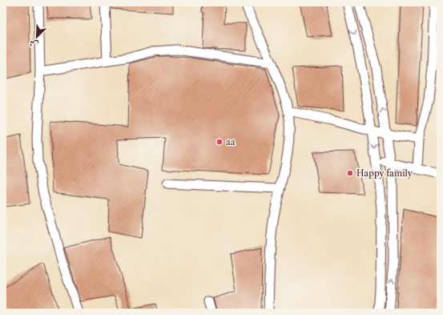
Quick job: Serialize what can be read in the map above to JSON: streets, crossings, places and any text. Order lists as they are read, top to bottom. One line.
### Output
{"places":["aa","Happy family"],"north":"bottom left"}
